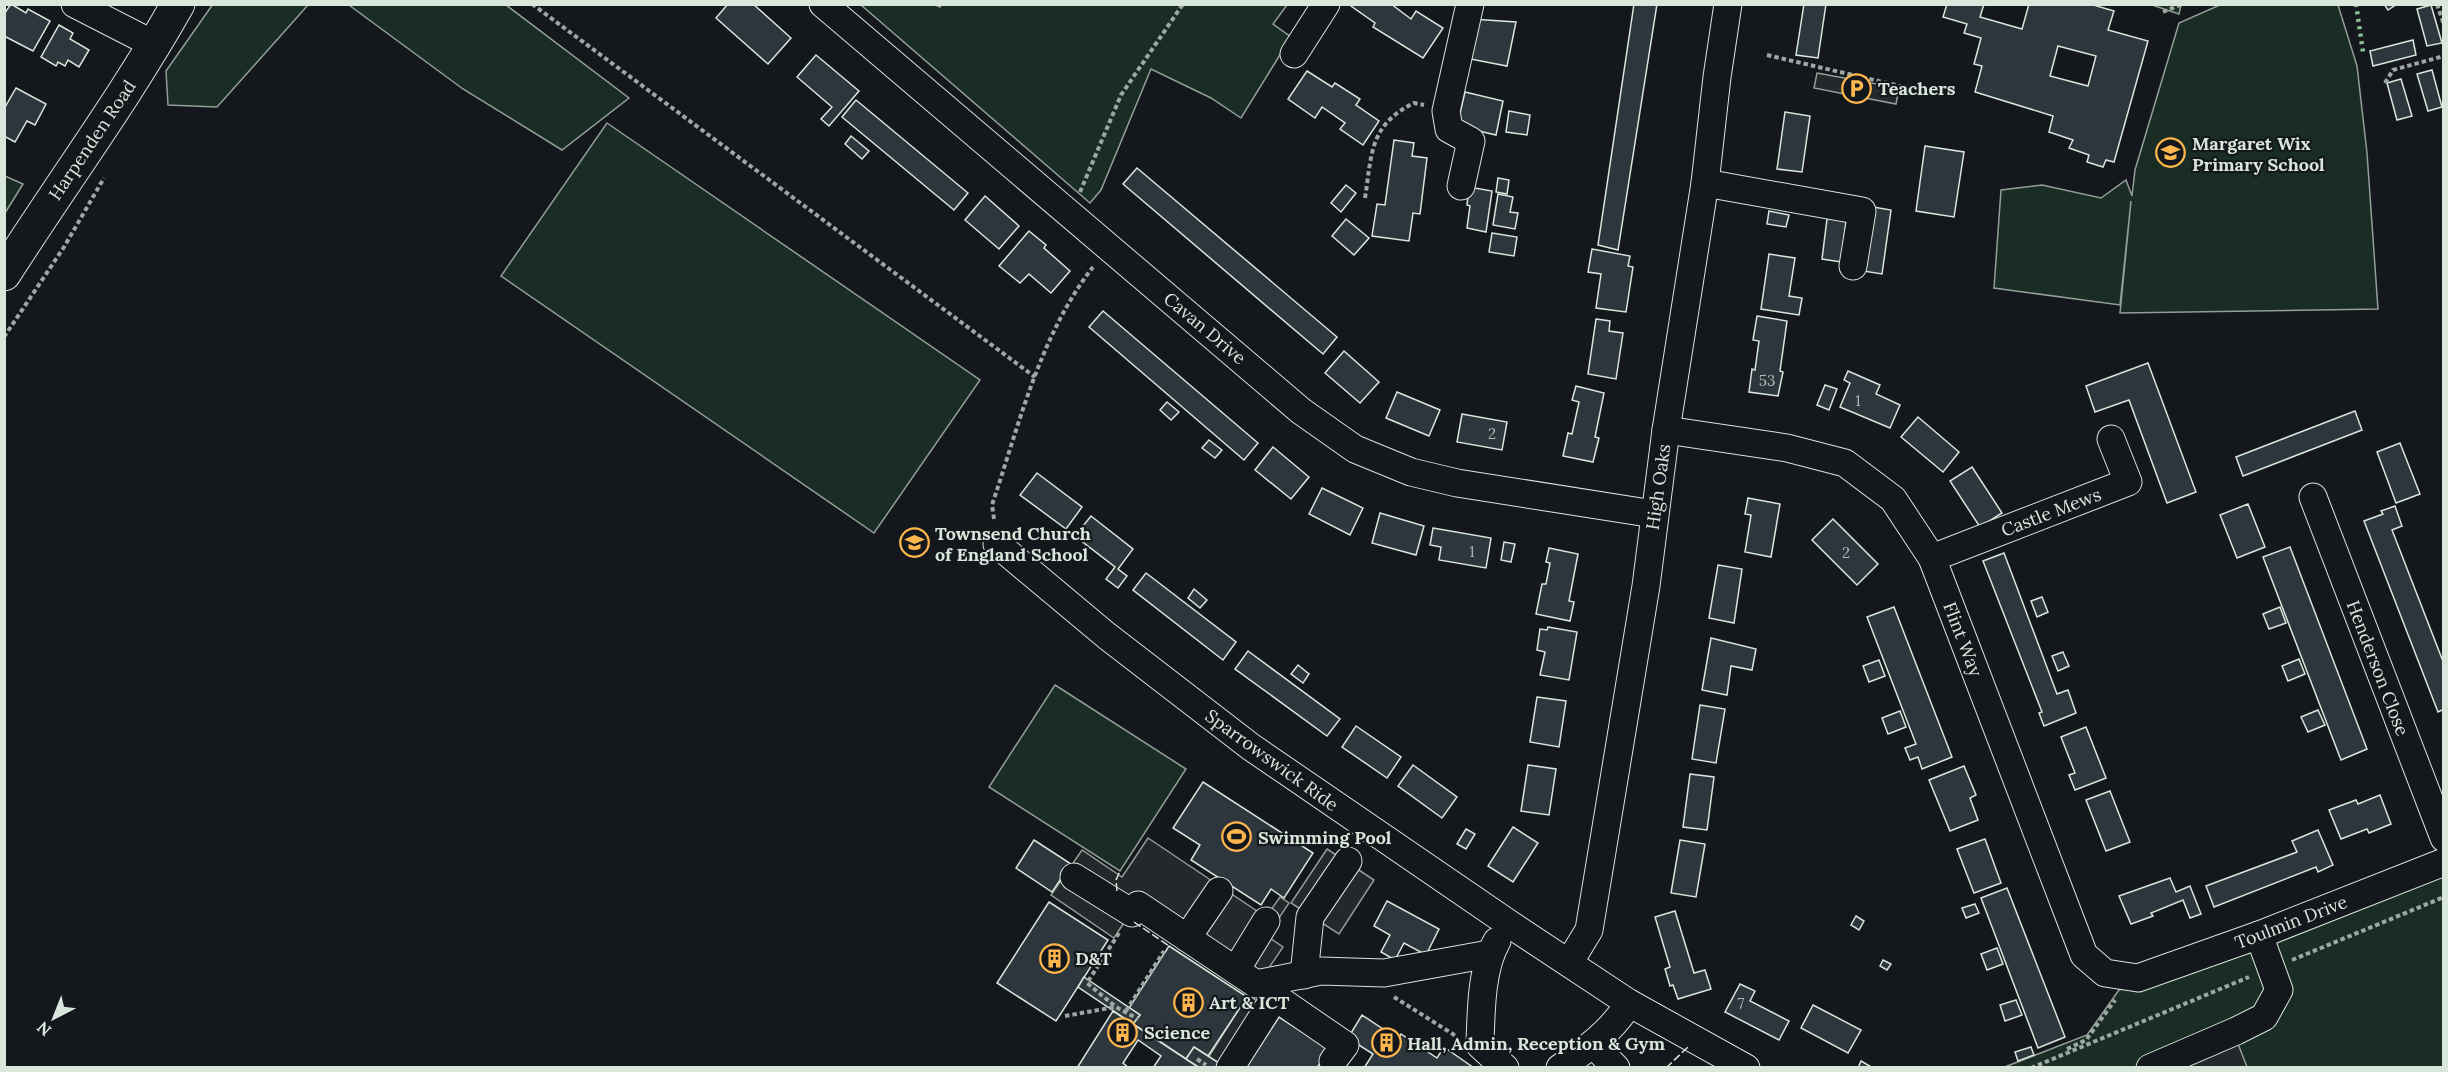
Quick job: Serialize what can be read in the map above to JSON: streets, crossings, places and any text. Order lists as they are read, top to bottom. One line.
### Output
{"streets":{"main road":["Harpenden Road"],"street":["Cavan Drive","High Oaks","Castle Mews","Flint Way","Henderson Close","Sparrowswick Ride","Toulmin Drive"]},"crossings":[["Cavan Drive","High Oaks"],["High Oaks","Flint Way"],["High Oaks","Sparrowswick Ride"],["Castle Mews","Flint Way"],["Flint Way","Toulmin Drive"]],"places":{"parking":["Teachers"],"school or university":["Margaret Wix Primary School","Townsend Church of England School"],"sports":["Swimming Pool"],"building":["D&T","Art & ICT","Science","Hall, Admin, Reception & Gym"]},"house_numbers":["53","1","2","1","2","7"],"north":"bottom left"}
